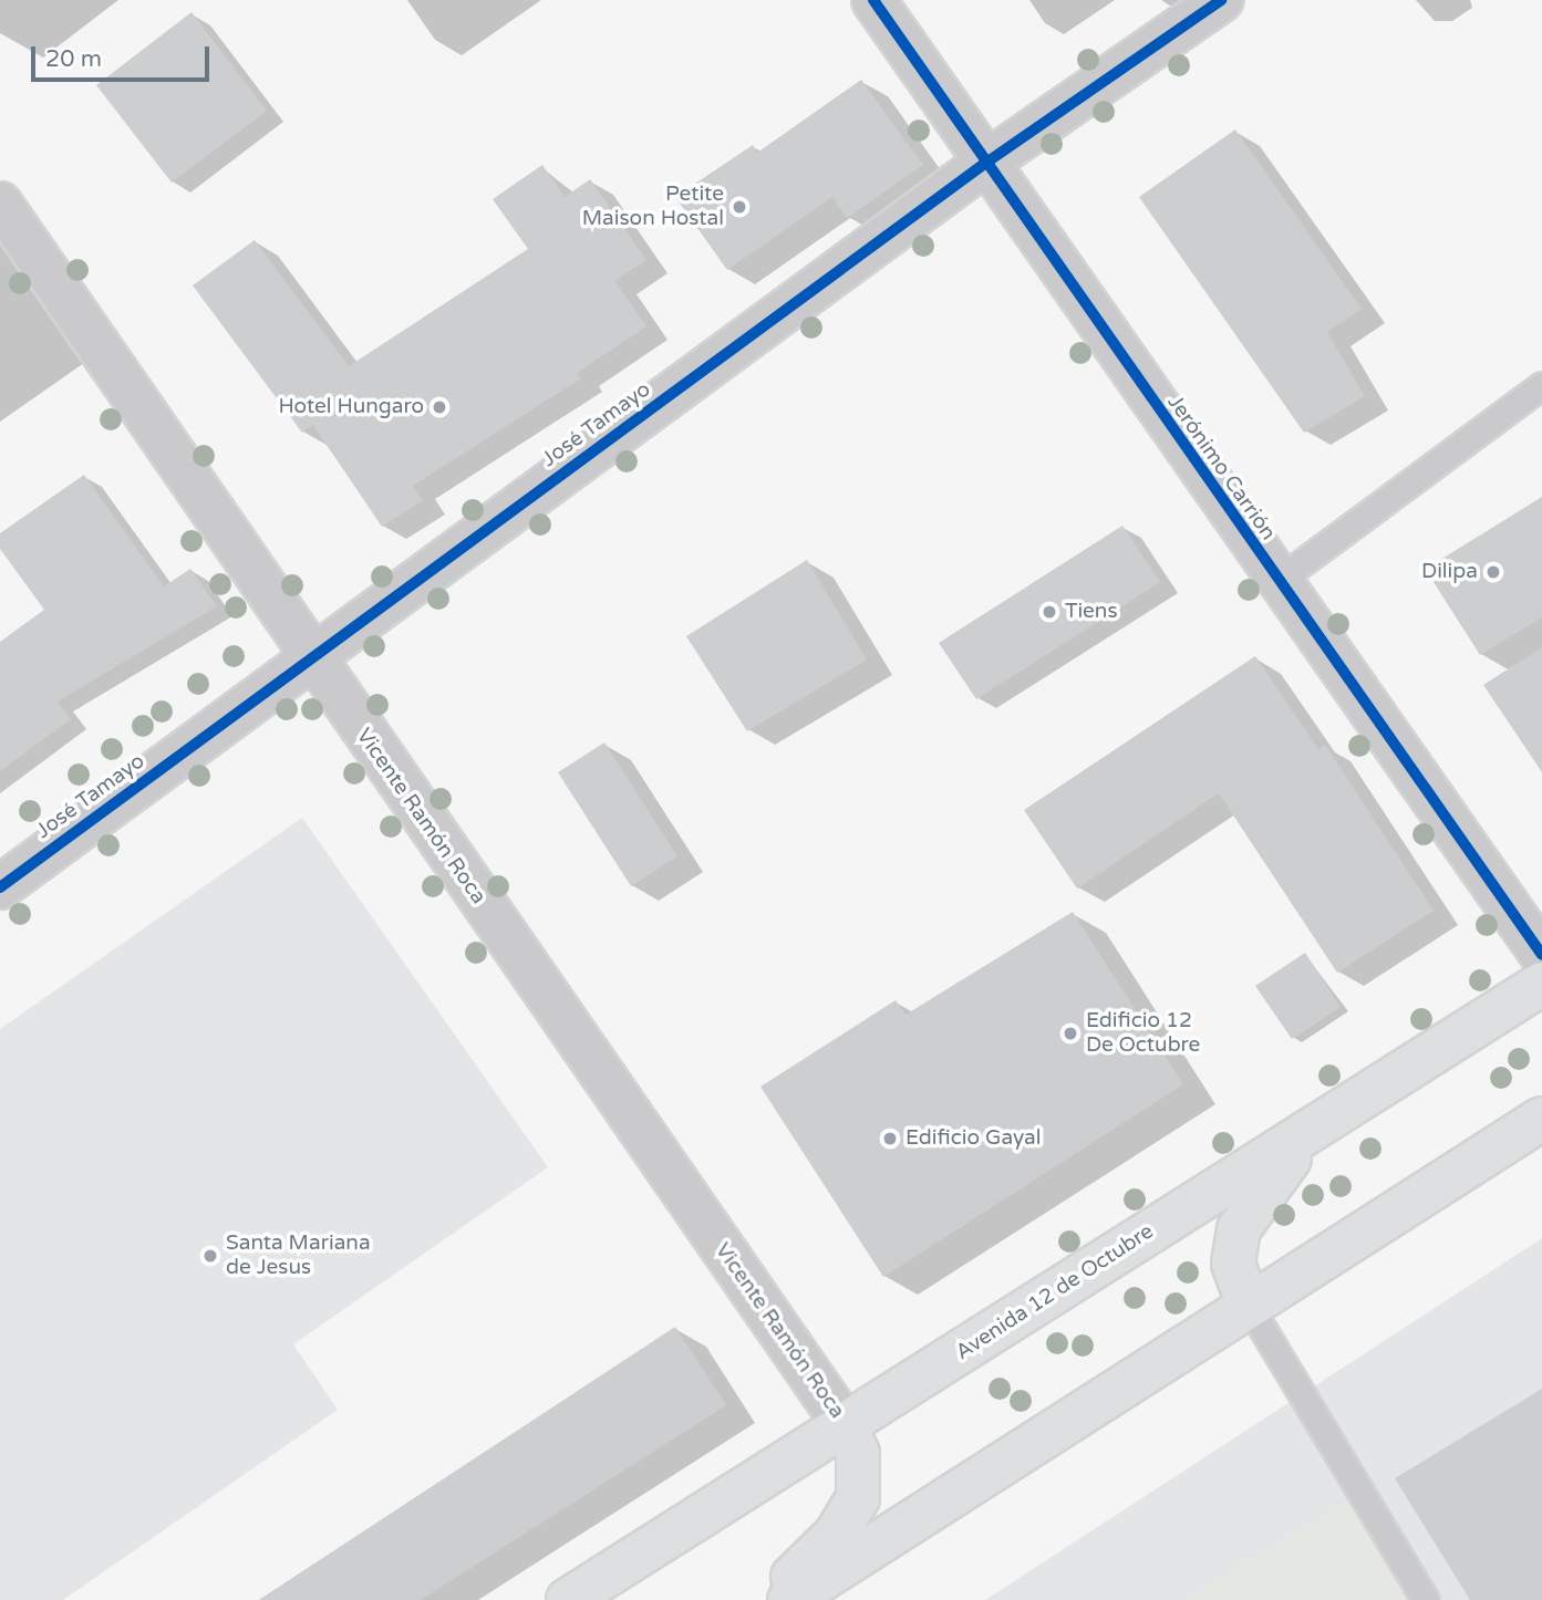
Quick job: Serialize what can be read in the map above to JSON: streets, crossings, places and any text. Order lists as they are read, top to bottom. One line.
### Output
{"streets":{"main road":["Avenida 12 de Octubre"],"street":["José Tamayo","Jerónimo Carrión","Vicente Ramón Roca"]},"crossings":[["José Tamayo","Jerónimo Carrión"],["José Tamayo","Vicente Ramón Roca"],["Vicente Ramón Roca","Avenida 12 de Octubre"]],"places":["Petite Maison Hostal","Hotel Hungaro","Dilipa","Tiens","Edificio 12 De Octubre","Edificio Gayal","Santa Mariana de Jesus"],"scale_bar":"20 m"}
